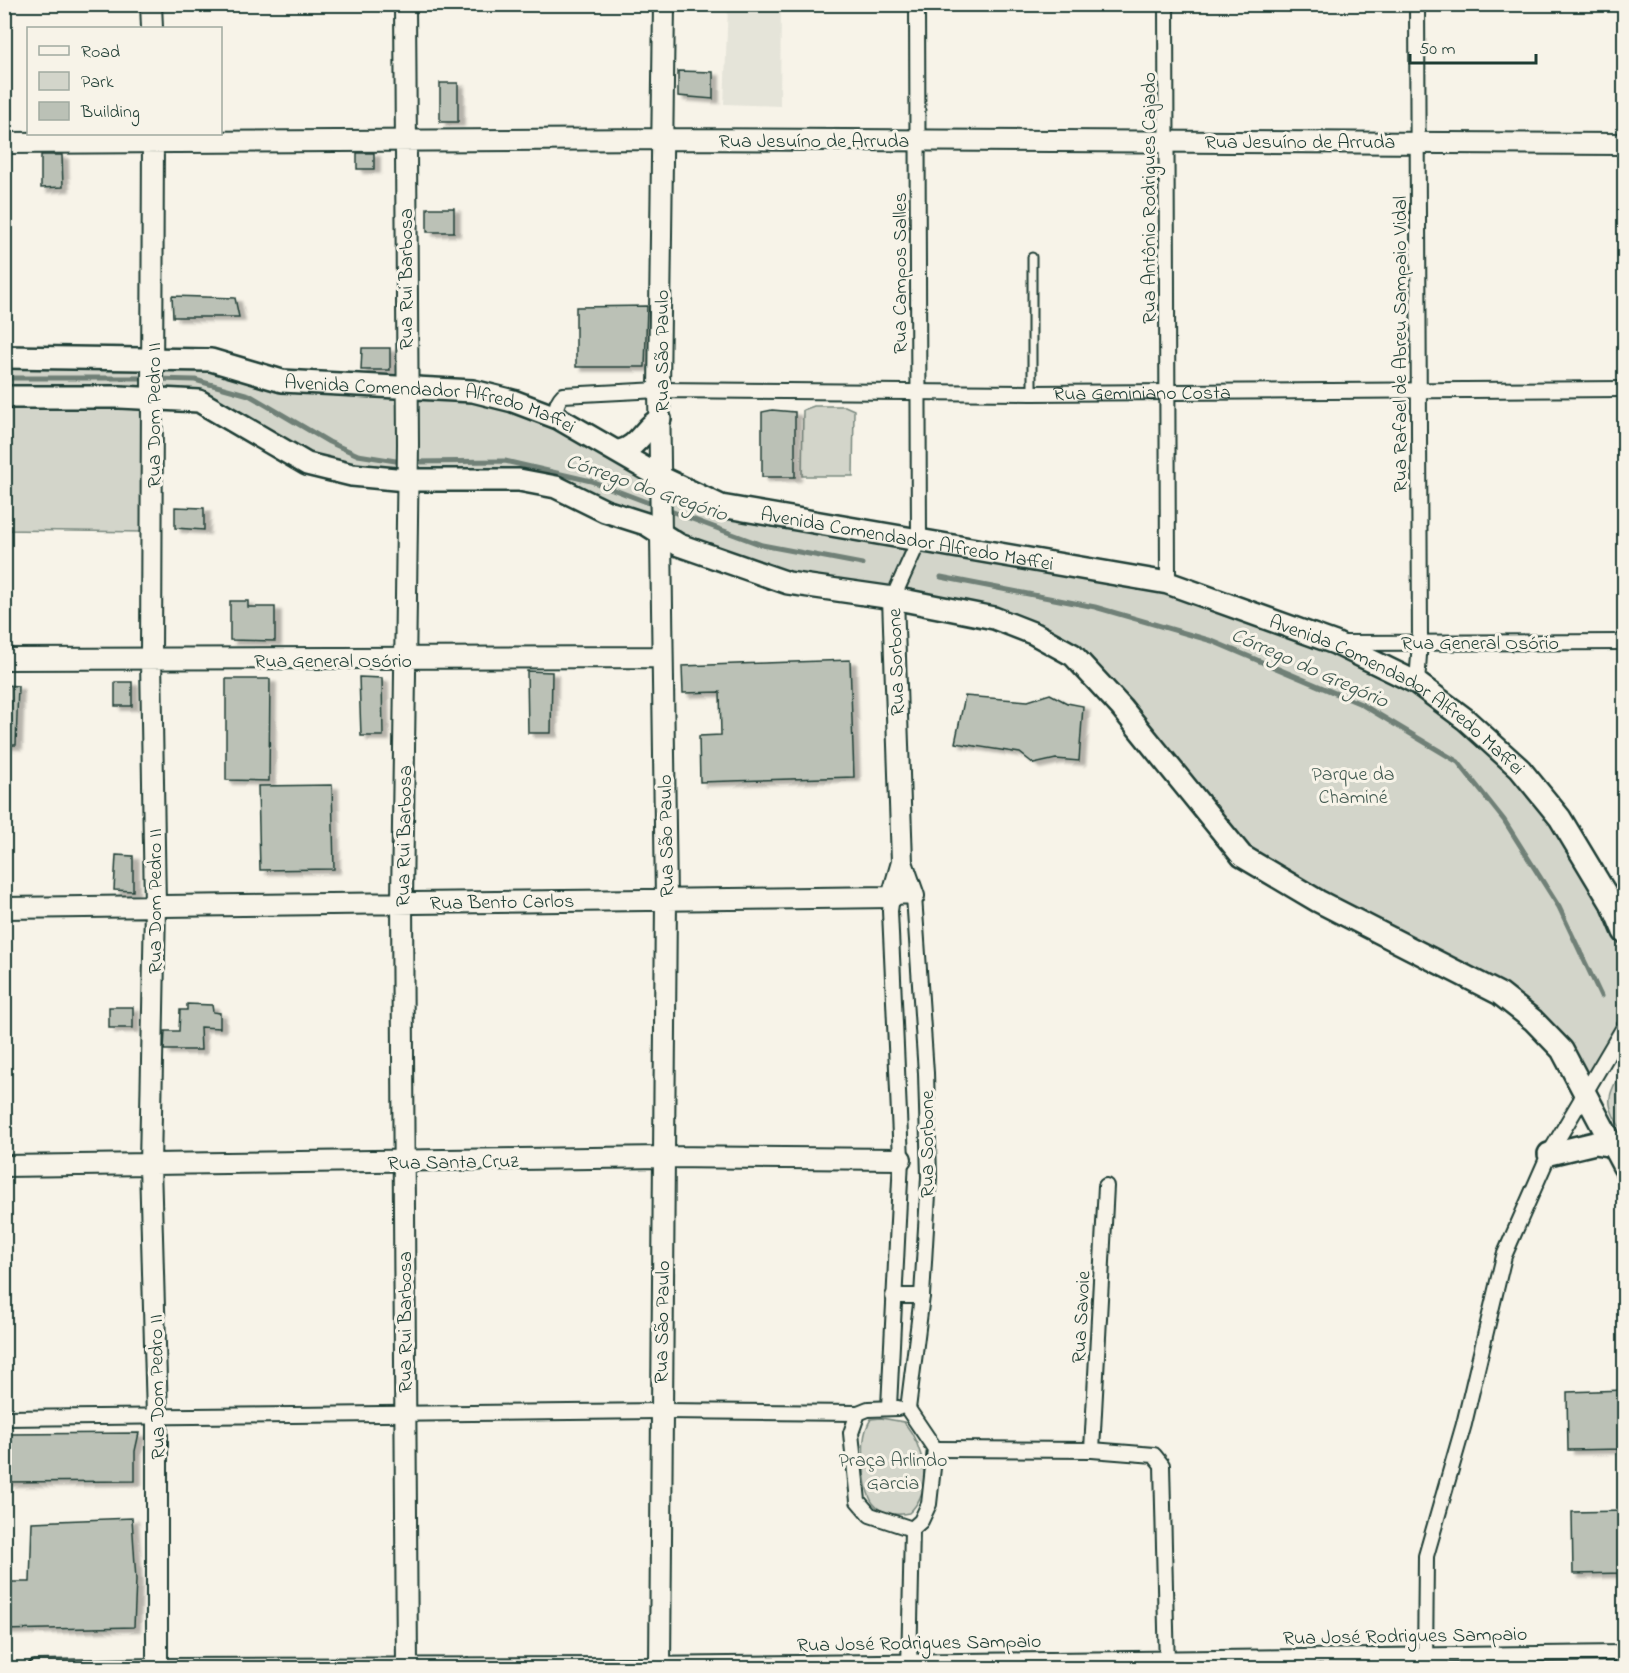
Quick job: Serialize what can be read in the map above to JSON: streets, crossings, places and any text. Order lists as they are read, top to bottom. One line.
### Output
{"streets":{"main road":["Avenida Comendador Alfredo Maffei"],"street":["Rua Jesuíno de Arruda","Rua Antônio Rodrigues Cajado","Rua Campos Salles","Rua Rui Barbosa","Rua Rafael de Abreu Sampaio Vidal","Rua São Paulo","Rua Geminiano Costa","Rua Dom Pedro II","Rua General Osório","Rua Sorbone","Rua Bento Carlos","Rua Santa Cruz","Rua Savoie","Rua José Rodrigues Sampaio"]},"crossings":[["Rua Jesuíno de Arruda","Rua Antônio Rodrigues Cajado"],["Rua Jesuíno de Arruda","Rua Campos Salles"],["Rua Jesuíno de Arruda","Rua Rui Barbosa"],["Rua Jesuíno de Arruda","Rua Rafael de Abreu Sampaio Vidal"],["Rua Jesuíno de Arruda","Rua São Paulo"],["Rua Jesuíno de Arruda","Rua Dom Pedro II"],["Rua Antônio Rodrigues Cajado","Rua Geminiano Costa"],["Rua Antônio Rodrigues Cajado","Avenida Comendador Alfredo Maffei"],["Rua Campos Salles","Rua Geminiano Costa"],["Rua Campos Salles","Avenida Comendador Alfredo Maffei"],["Rua Campos Salles","Rua Sorbone"],["Rua Rui Barbosa","Avenida Comendador Alfredo Maffei"],["Rua Rui Barbosa","Rua General Osório"],["Rua Rui Barbosa","Rua Bento Carlos"],["Rua Rui Barbosa","Rua Santa Cruz"],["Rua Rui Barbosa","Rua José Rodrigues Sampaio"],["Rua Rafael de Abreu Sampaio Vidal","Rua Geminiano Costa"],["Rua Rafael de Abreu Sampaio Vidal","Avenida Comendador Alfredo Maffei"],["Rua Rafael de Abreu Sampaio Vidal","Rua General Osório"],["Rua São Paulo","Rua Geminiano Costa"],["Rua São Paulo","Avenida Comendador Alfredo Maffei"],["Rua São Paulo","Rua General Osório"],["Rua São Paulo","Rua Bento Carlos"],["Rua São Paulo","Rua Santa Cruz"],["Rua São Paulo","Rua José Rodrigues Sampaio"],["Rua Geminiano Costa","Avenida Comendador Alfredo Maffei"],["Avenida Comendador Alfredo Maffei","Rua Dom Pedro II"],["Avenida Comendador Alfredo Maffei","Rua General Osório"],["Avenida Comendador Alfredo Maffei","Rua Sorbone"],["Rua Dom Pedro II","Rua General Osório"],["Rua Dom Pedro II","Rua Bento Carlos"],["Rua Dom Pedro II","Rua Santa Cruz"],["Rua Dom Pedro II","Rua José Rodrigues Sampaio"],["Rua Sorbone","Rua Bento Carlos"],["Rua Sorbone","Rua Santa Cruz"]],"water":["Córrego do Gregório"],"parks":["Parque da Chaminé","Praça Arlindo Garcia"],"legend":["Road","Park","Building"],"scale_bar":"50 m"}
